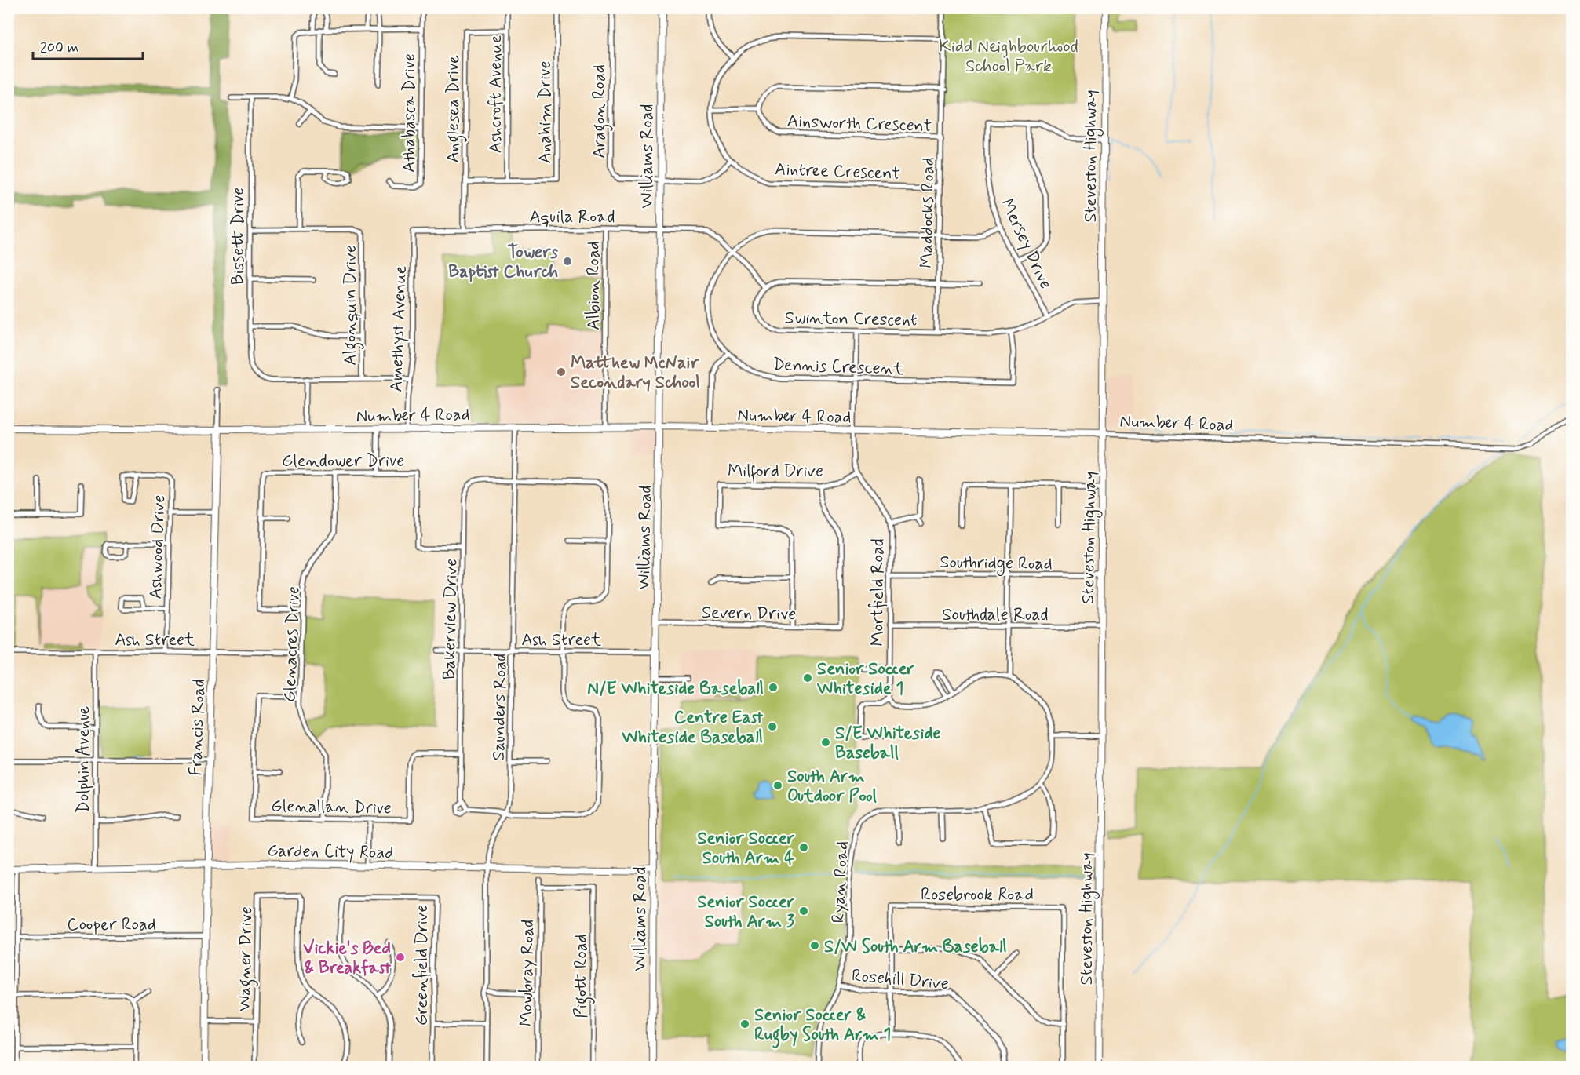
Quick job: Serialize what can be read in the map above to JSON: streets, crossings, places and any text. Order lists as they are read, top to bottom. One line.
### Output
{"streets":{"street":["Ashcroft Avenue","Anglesea Drive","Aragon Road","Anahim Drive","Athabasca Drive","Ainsworth Crescent","Williams Road","Steveston Highway","Aintree Crescent","Maddocks Road","Aquila Road","Bissett Drive","Mersey Drive","Albion Road","Algonquin Drive","Swinton Crescent","Amethyst Avenue","Dennis Crescent","Number 4 Road","Glendower Drive","Milford Drive","Ashwood Drive","Southridge Road","Mortfield Road","Severn Drive","Southdale Road","Bakerview Drive","Ash Street","Glenacres Drive","Saunders Road","Francis Road","Dolphin Avenue","Glenallan Drive","Garden City Road","Ryan Road","Rosebrook Road","Cooper Road","Wagner Drive","Greenfield Drive","Mowbray Road","Pigott Road","Rosehill Drive"]},"crossings":[["Ashcroft Avenue","Anglesea Drive"],["Ashcroft Avenue","Anahim Drive"],["Anglesea Drive","Anahim Drive"],["Anglesea Drive","Aquila Road"],["Aragon Road","Williams Road"],["Aragon Road","Aintree Crescent"],["Ainsworth Crescent","Maddocks Road"],["Williams Road","Aquila Road"],["Williams Road","Number 4 Road"],["Williams Road","Severn Drive"],["Williams Road","Ash Street"],["Williams Road","Garden City Road"],["Steveston Highway","Swinton Crescent"],["Steveston Highway","Number 4 Road"],["Steveston Highway","Southridge Road"],["Steveston Highway","Southdale Road"],["Aintree Crescent","Maddocks Road"],["Maddocks Road","Swinton Crescent"],["Maddocks Road","Dennis Crescent"],["Aquila Road","Albion Road"],["Aquila Road","Swinton Crescent"],["Aquila Road","Amethyst Avenue"],["Aquila Road","Dennis Crescent"],["Bissett Drive","Algonquin Drive"],["Mersey Drive","Swinton Crescent"],["Mersey Drive","Dennis Crescent"],["Albion Road","Number 4 Road"],["Swinton Crescent","Dennis Crescent"],["Swinton Crescent","Mortfield Road"],["Amethyst Avenue","Number 4 Road"],["Dennis Crescent","Mortfield Road"],["Number 4 Road","Mortfield Road"],["Number 4 Road","Saunders Road"],["Number 4 Road","Francis Road"],["Glendower Drive","Bakerview Drive"],["Glendower Drive","Glenacres Drive"],["Milford Drive","Mortfield Road"],["Milford Drive","Severn Drive"],["Ashwood Drive","Ash Street"],["Southridge Road","Mortfield Road"],["Mortfield Road","Southdale Road"],["Bakerview Drive","Ash Street"],["Bakerview Drive","Saunders Road"],["Bakerview Drive","Glenallan Drive"],["Ash Street","Glenacres Drive"],["Ash Street","Saunders Road"],["Ash Street","Francis Road"],["Ash Street","Dolphin Avenue"],["Glenacres Drive","Glenallan Drive"],["Saunders Road","Garden City Road"],["Francis Road","Garden City Road"],["Francis Road","Cooper Road"],["Dolphin Avenue","Garden City Road"],["Ryan Road","Rosehill Drive"],["Mowbray Road","Pigott Road"]],"parks":["Kidd Neighbourhood School Park"],"places":["Towers Baptist Church","Matthew McNair Secondary School","Senior Soccer Whiteside 1","N/E Whiteside Baseball","Centre East Whiteside Baseball","S/E Whiteside Baseball","South Arm Outdoor Pool","Senior Soccer South Arm 4","Senior Soccer South Arm 3","S/W South Arm Baseball","Vickie's Bed & Breakfast","Senior Soccer & Rugby South Arm 1"],"scale_bar":"200 m"}
